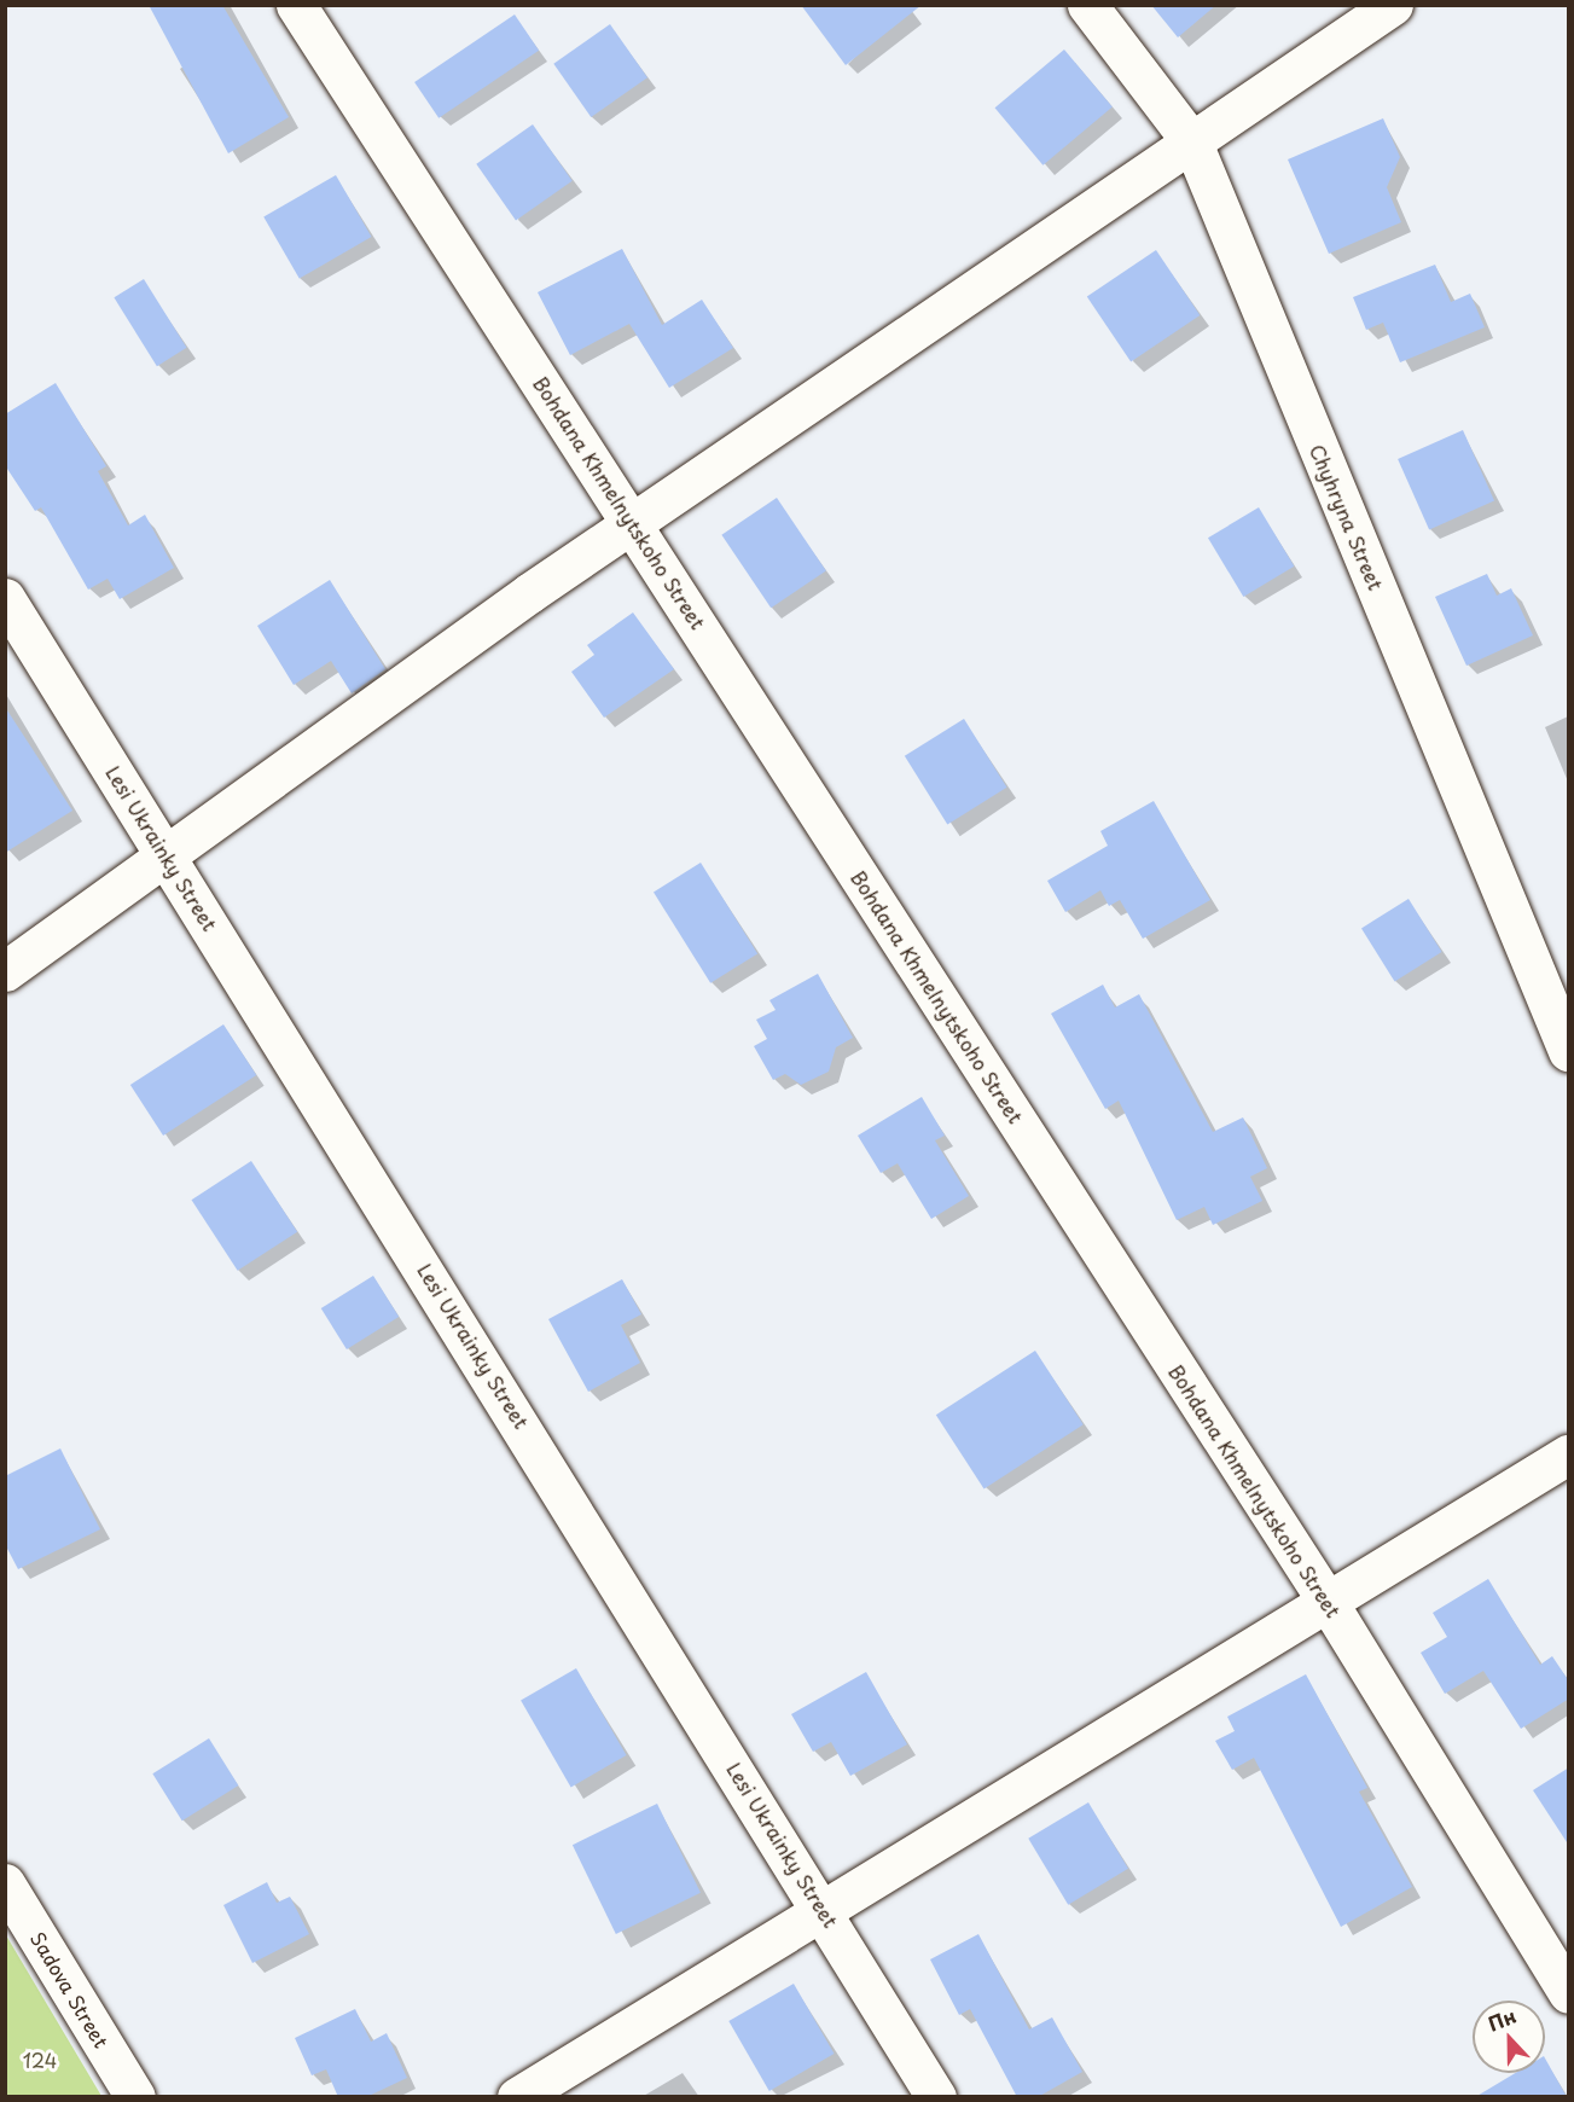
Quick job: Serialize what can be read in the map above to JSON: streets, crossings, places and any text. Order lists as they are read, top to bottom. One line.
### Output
{"streets":{"street":["Bohdana Khmelnytskoho Street","Chyhryna Street","Lesi Ukrainky Street","Sadova Street"]},"parks":["124"],"north":"top"}
